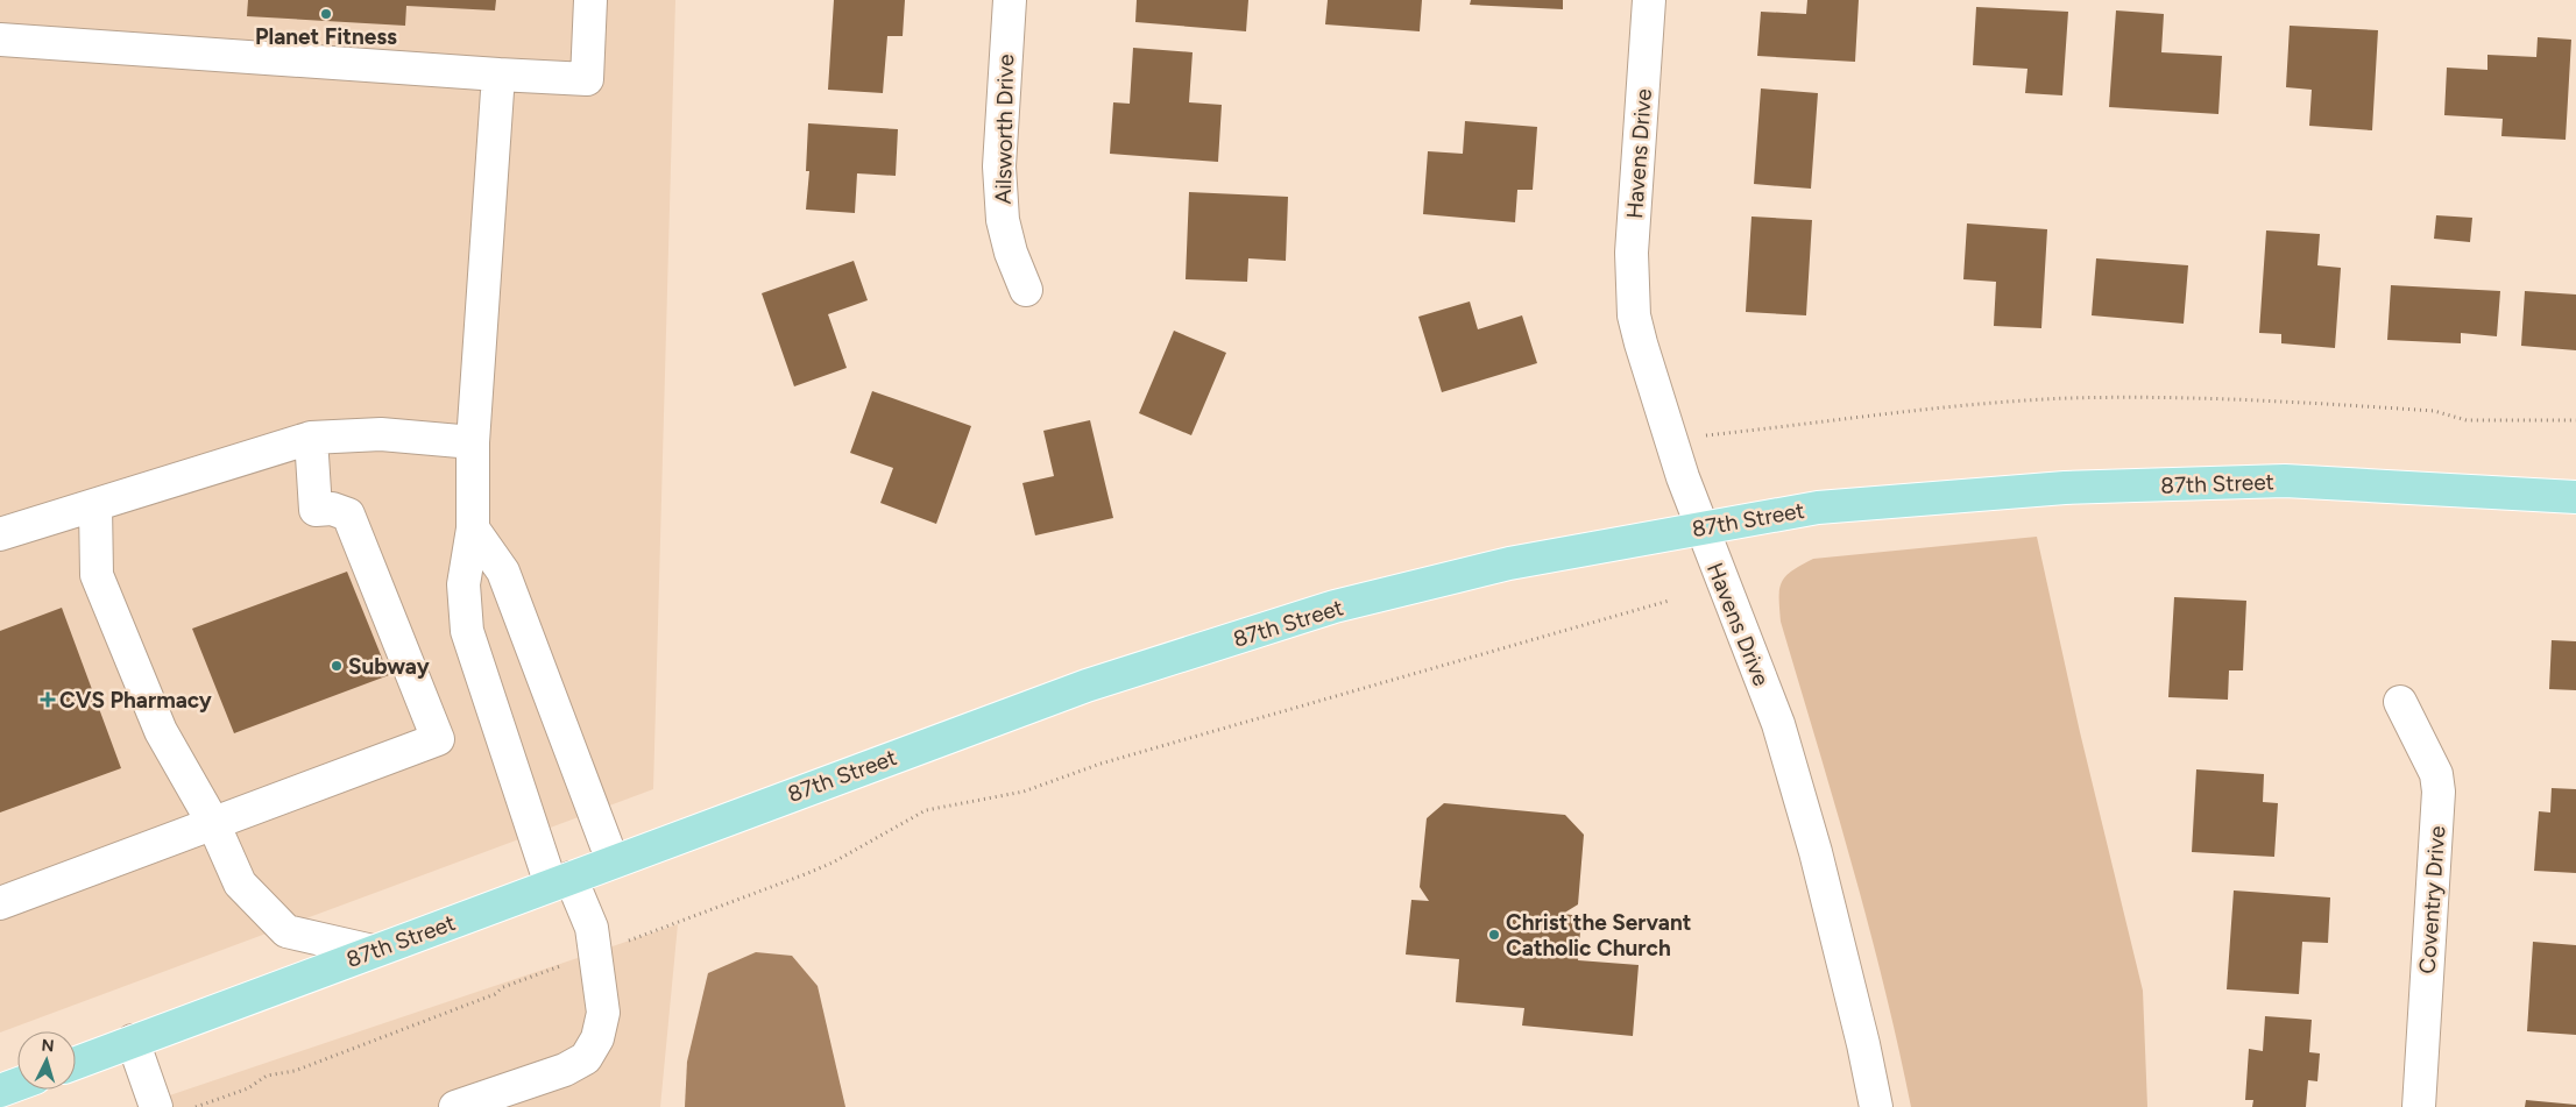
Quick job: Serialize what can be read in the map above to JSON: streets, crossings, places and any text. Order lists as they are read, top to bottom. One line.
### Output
{"streets":{"main road":["87th Street"],"street":["Ailsworth Drive","Havens Drive","Coventry Drive"]},"crossings":[["Havens Drive","87th Street"]],"places":{"other":["Planet Fitness","Subway","Christ the Servant Catholic Church"],"health":["CVS Pharmacy"]},"north":"top"}
